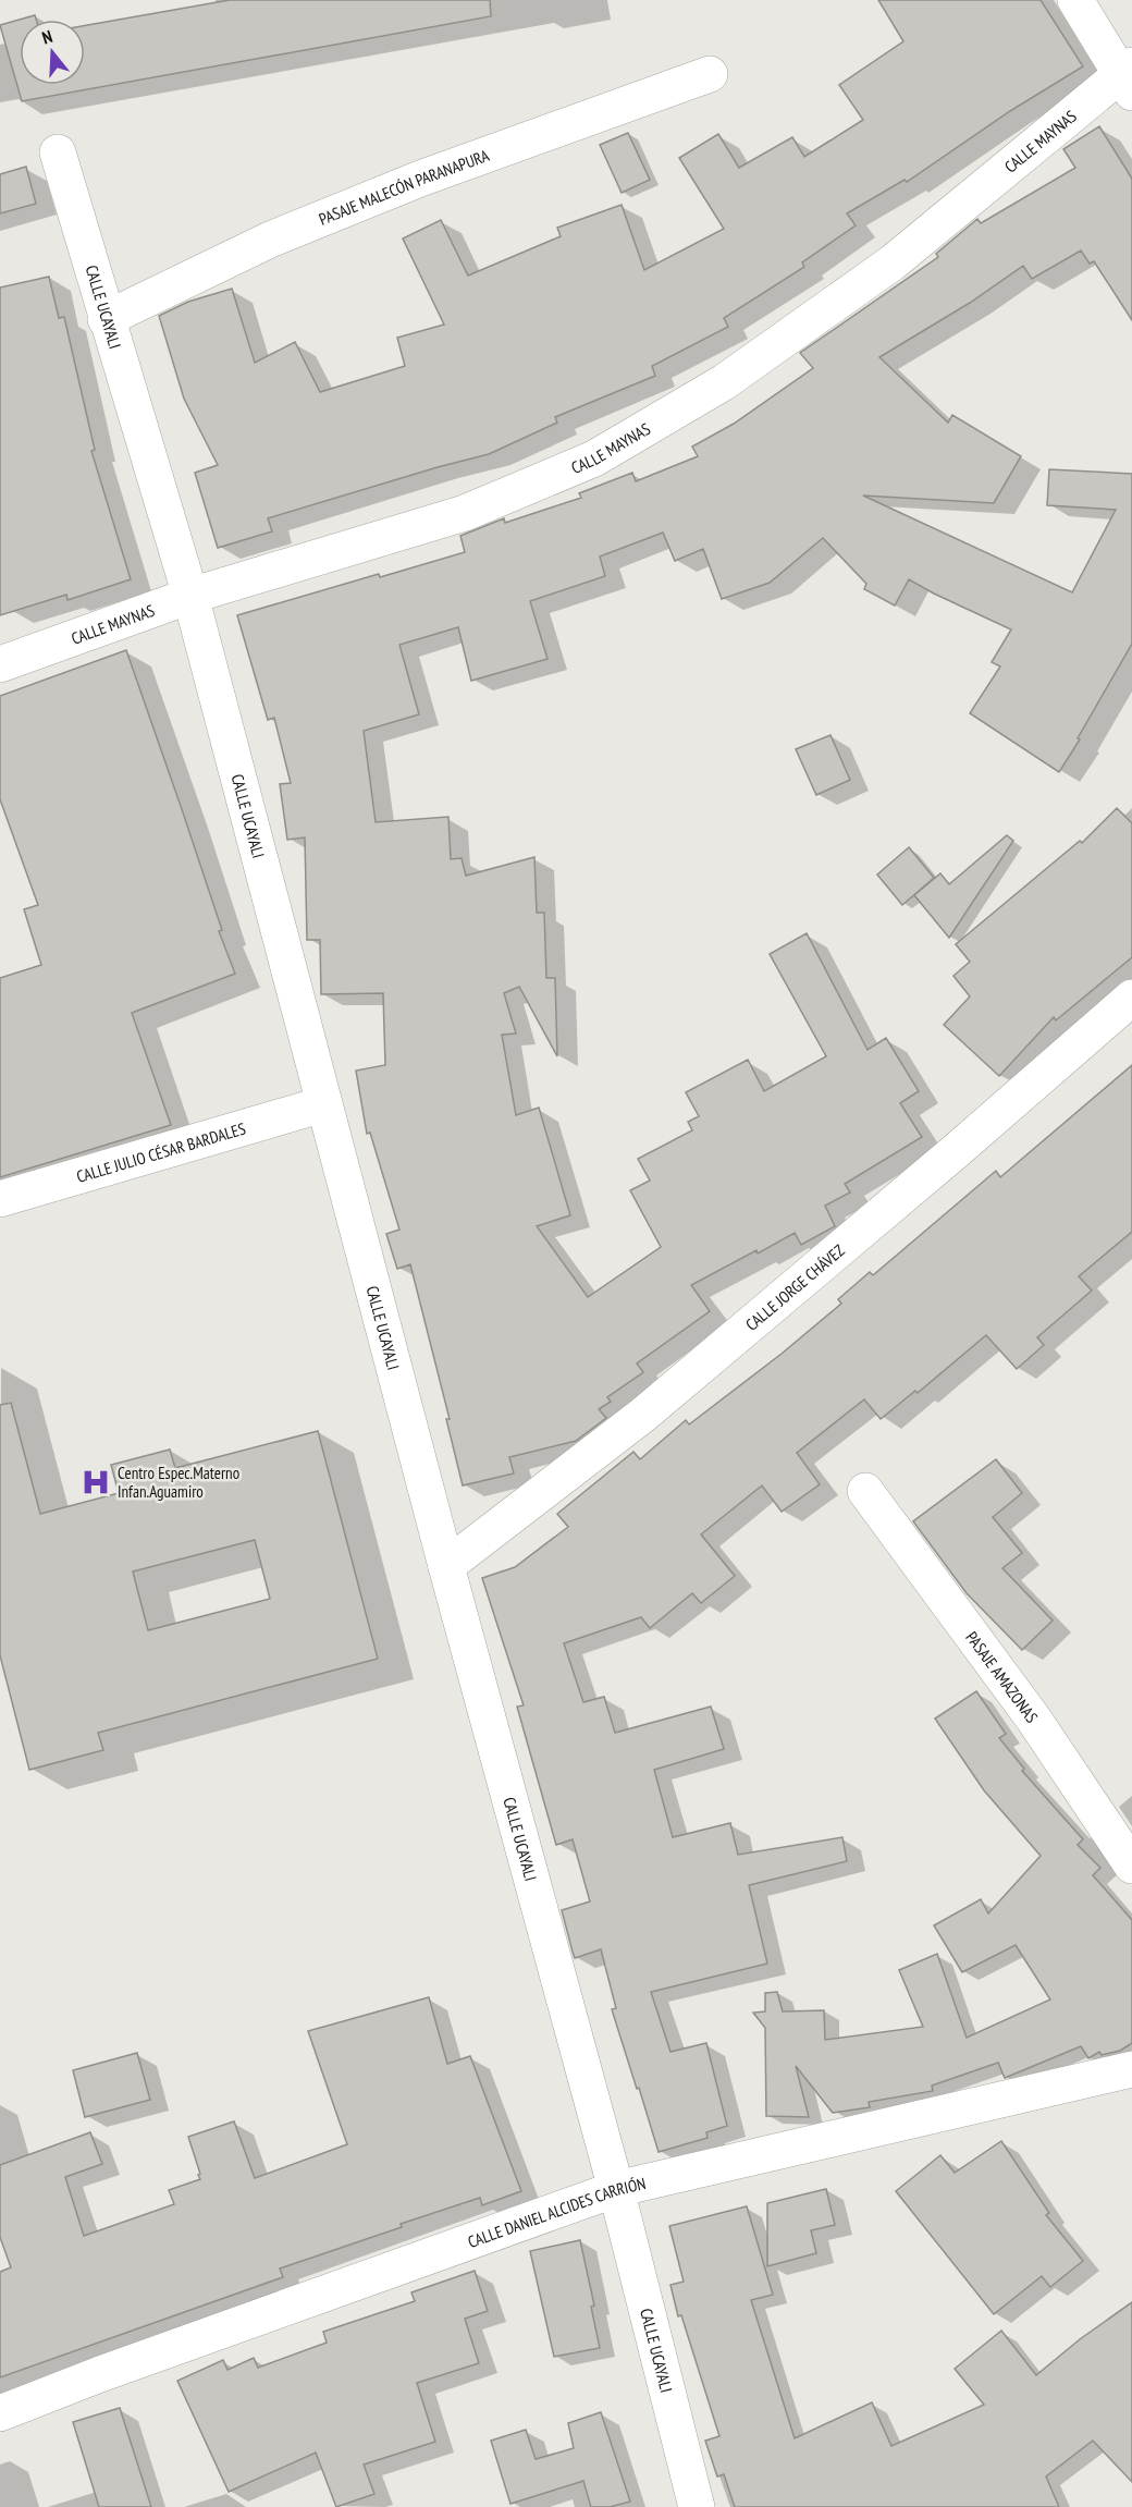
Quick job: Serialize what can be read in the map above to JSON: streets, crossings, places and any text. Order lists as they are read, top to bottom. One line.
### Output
{"streets":{"street":["CALLE MAYNAS","PASAJE MALECÓN PARANAPURA","CALLE UCAYALI","CALLE JULIO CÉSAR BARDALES","CALLE JORGE CHÁVEZ","PASAJE AMAZONAS","CALLE DANIEL ALCIDES CARRIÓN"]},"crossings":[["CALLE MAYNAS","CALLE UCAYALI"],["PASAJE MALECÓN PARANAPURA","CALLE UCAYALI"],["CALLE UCAYALI","CALLE JULIO CÉSAR BARDALES"],["CALLE UCAYALI","CALLE JORGE CHÁVEZ"],["CALLE UCAYALI","CALLE DANIEL ALCIDES CARRIÓN"]],"places":{"hospital":["Centro Espec.Materno Infan.Aguamiro"]},"north":"top"}
